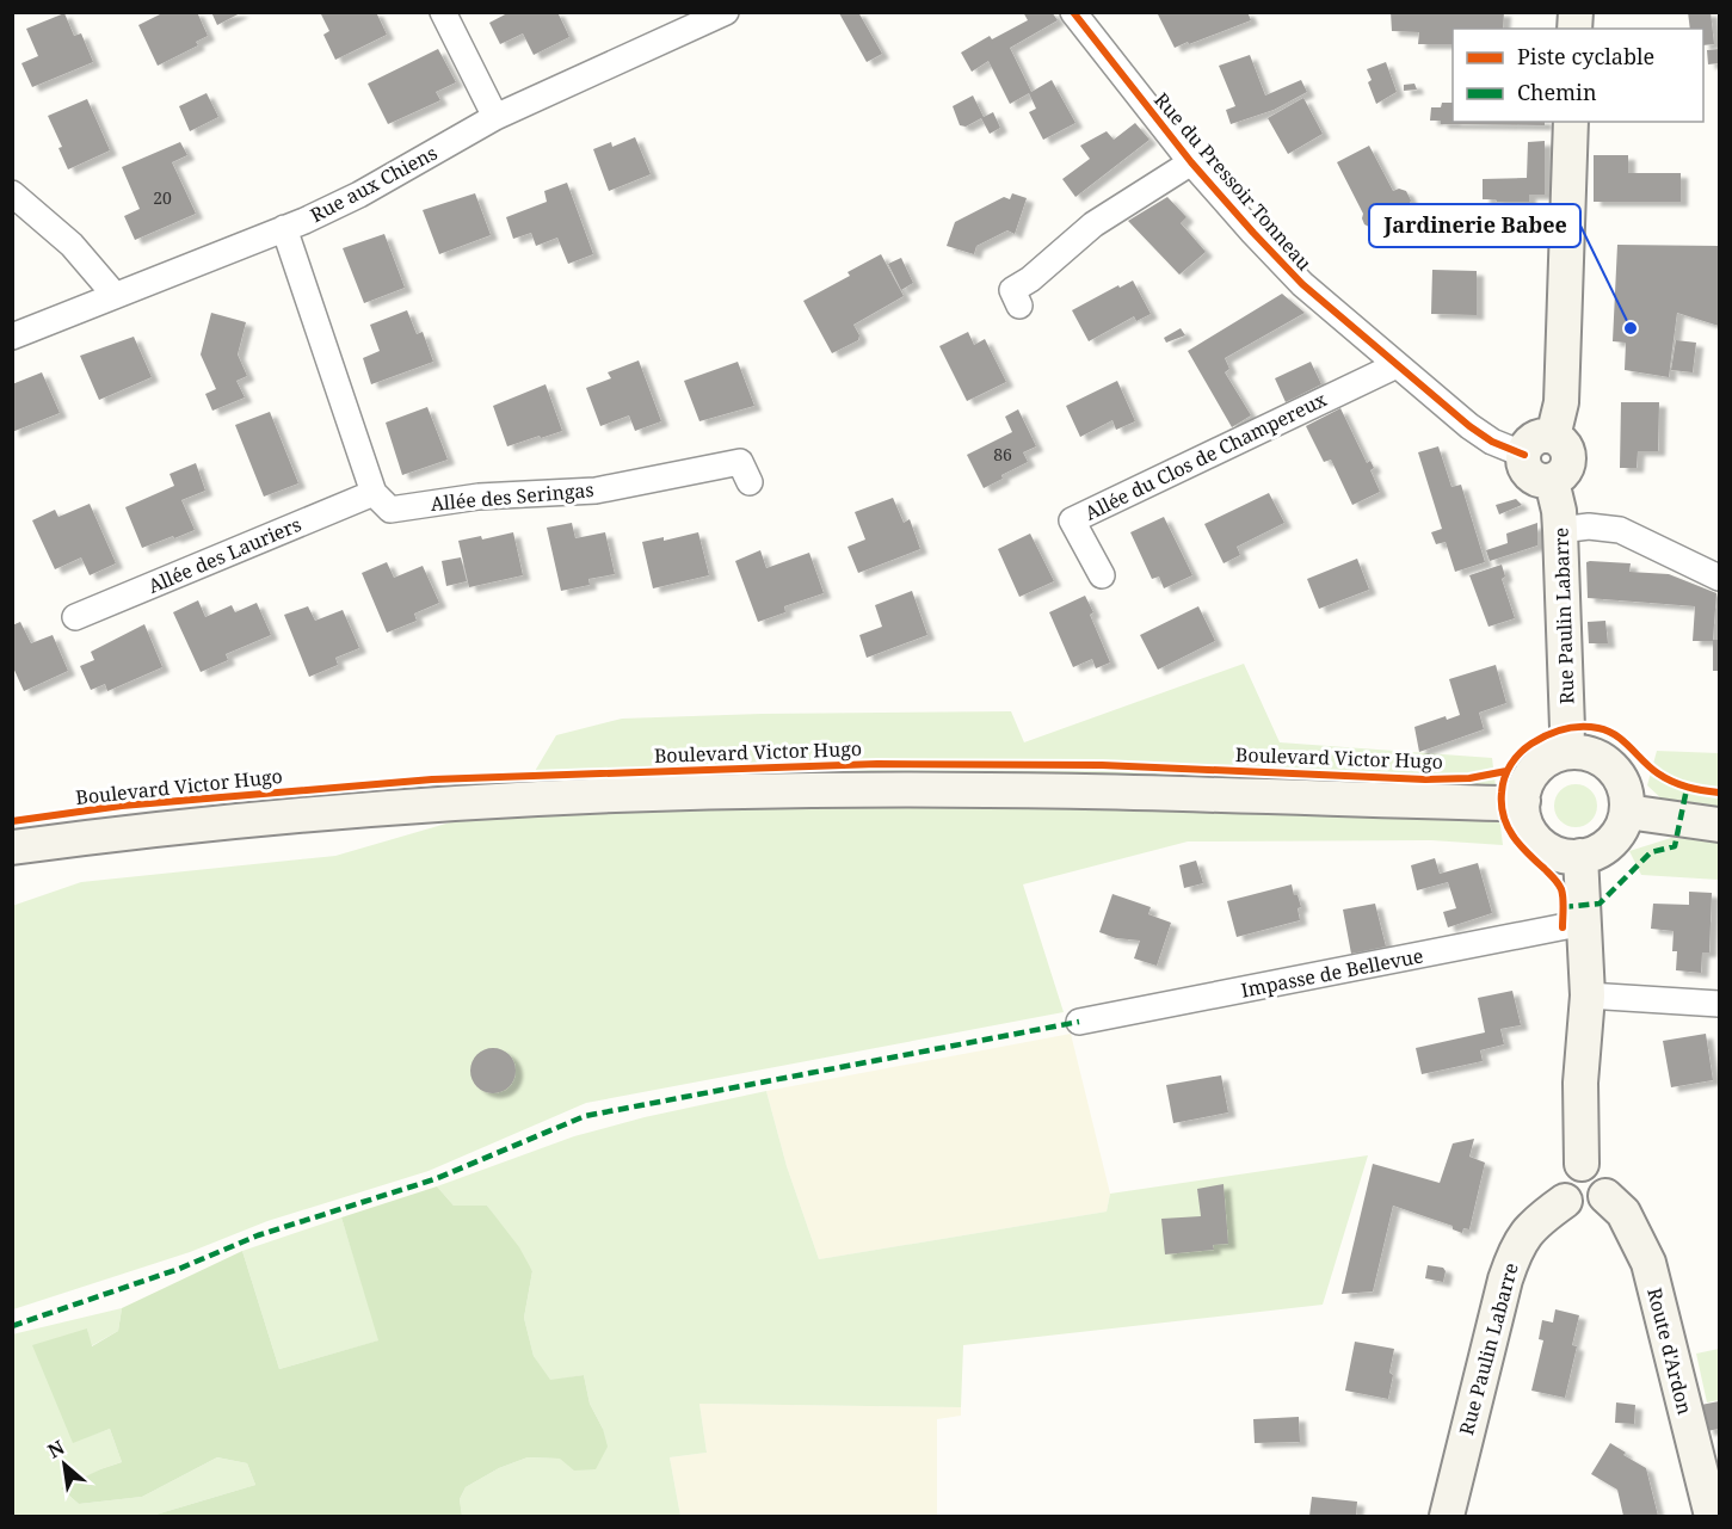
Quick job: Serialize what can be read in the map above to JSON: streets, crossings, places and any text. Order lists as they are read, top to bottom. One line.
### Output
{"streets":{"street":["Rue du Pressoir Tonneau","Rue aux Chiens","Allée du Clos de Champereux","Allée des Seringas","Allée des Lauriers","Rue Paulin Labarre","Boulevard Victor Hugo","Impasse de Bellevue","Route d'Ardon"]},"crossings":[["Rue du Pressoir Tonneau","Allée du Clos de Champereux"],["Rue du Pressoir Tonneau","Rue Paulin Labarre"],["Allée des Seringas","Allée des Lauriers"],["Rue Paulin Labarre","Boulevard Victor Hugo"],["Rue Paulin Labarre","Route d'Ardon"]],"places":["Jardinerie Babee"],"house_numbers":["20","86"],"legend":["Piste cyclable","Chemin"],"north":"top left"}
